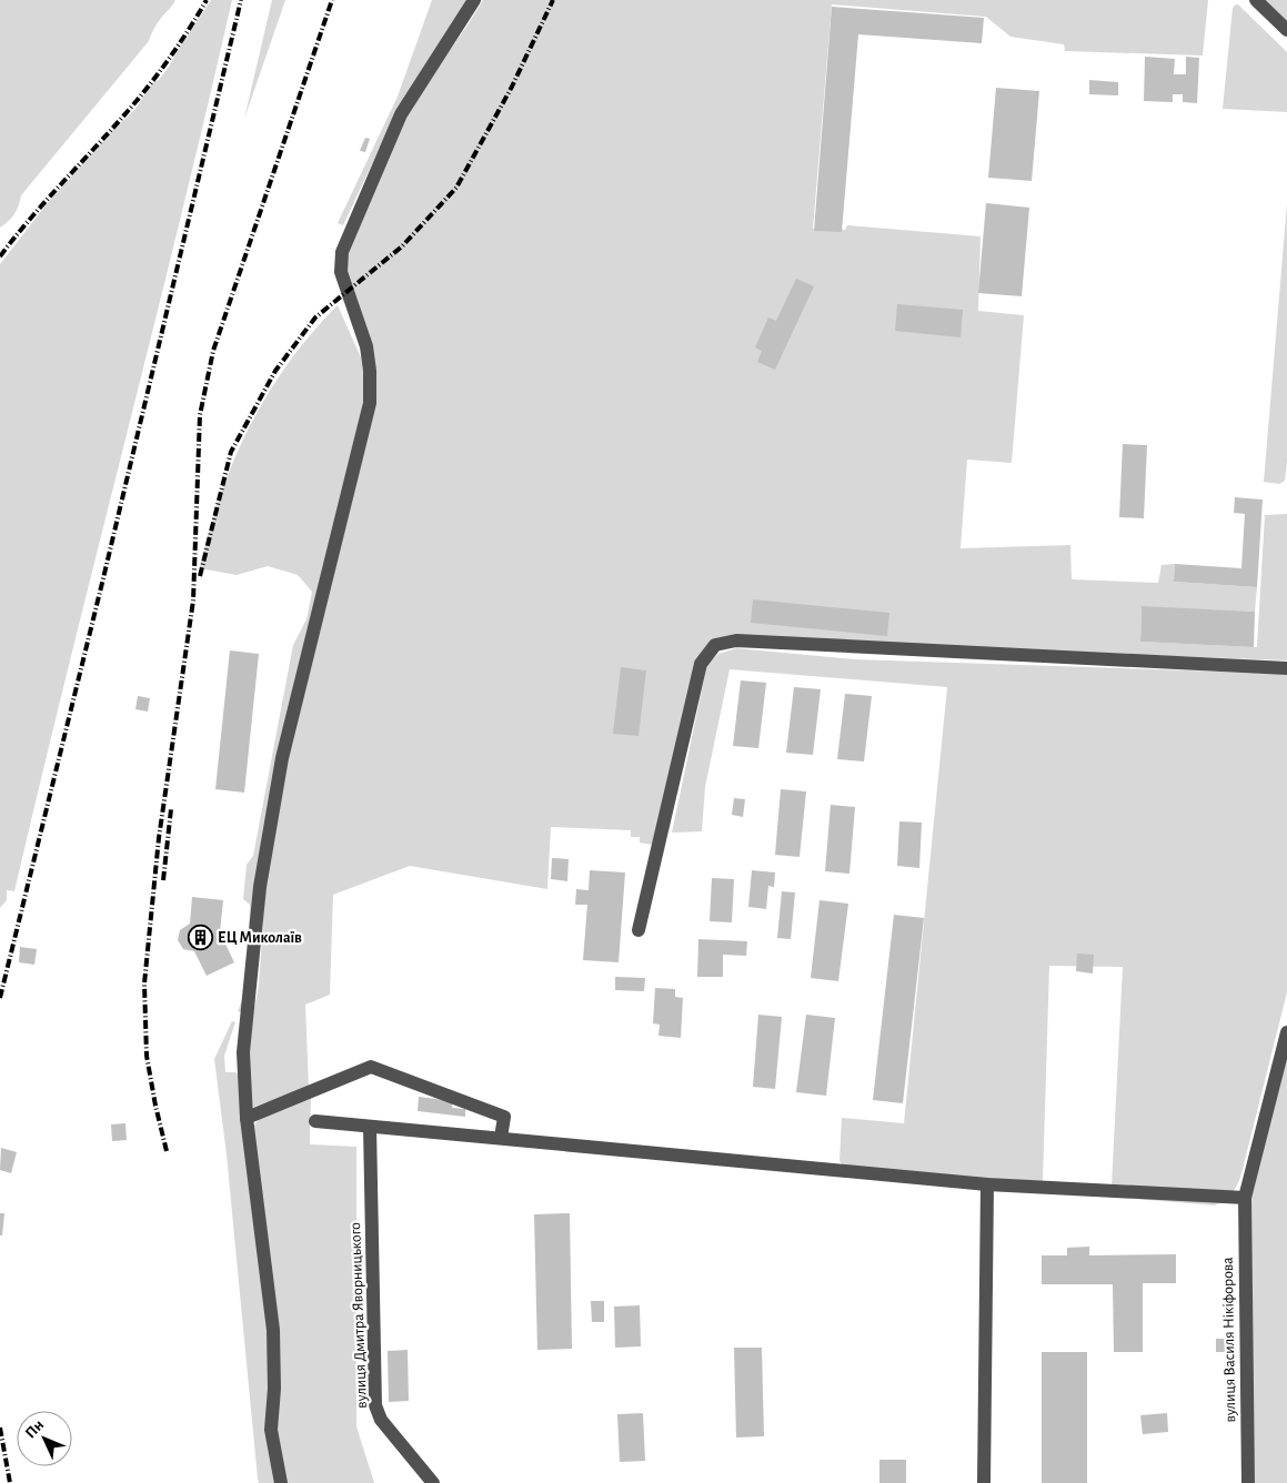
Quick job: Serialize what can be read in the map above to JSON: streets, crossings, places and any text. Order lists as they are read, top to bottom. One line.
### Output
{"streets":{"street":["вулиця Дмитра Яворницького","вулиця Василя Нікіфорова"]},"places":{"building":["ЕЦ Миколаїв"]},"north":"top left"}
